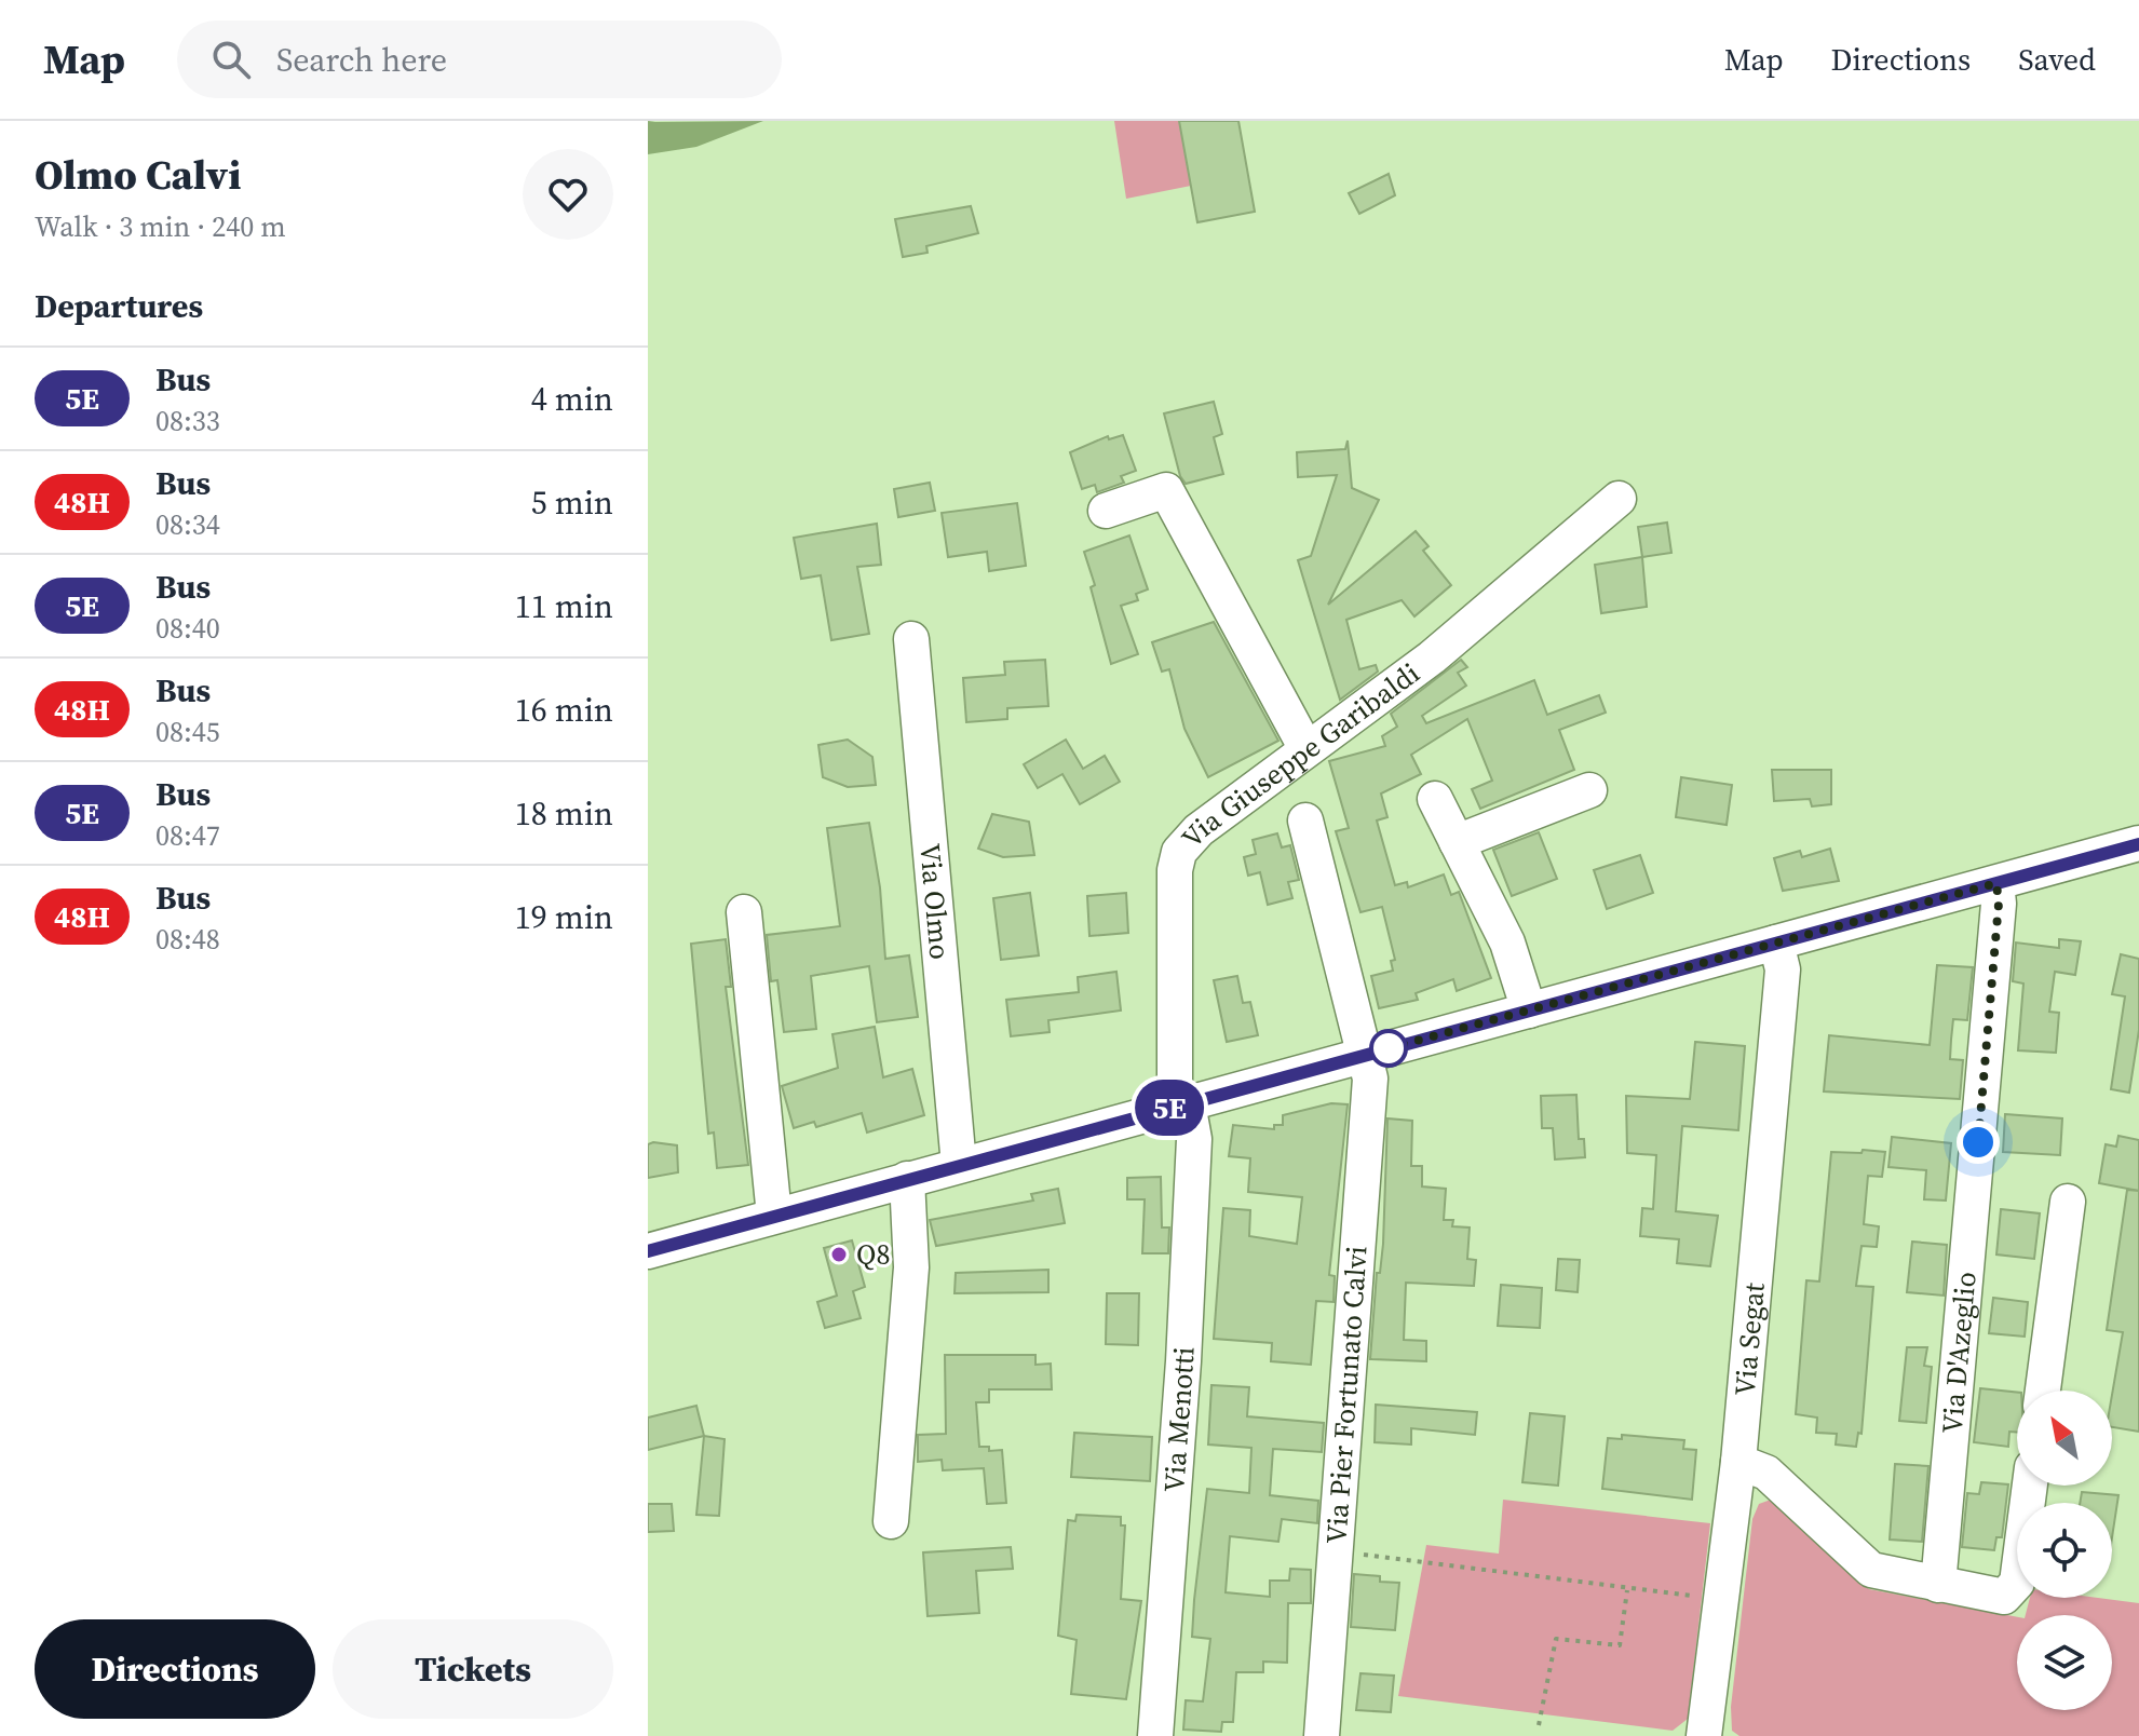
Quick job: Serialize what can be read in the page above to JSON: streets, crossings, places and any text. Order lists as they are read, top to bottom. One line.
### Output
{"streets":{"street":["Via Giuseppe Garibaldi","Via Olmo","Via Segat","Via D'Azeglio","Via Pier Fortunato Calvi","Via Menotti"]},"crossings":[["Via Giuseppe Garibaldi","Via Menotti"]],"places":["Q8"],"lines":["bus line 5E"],"north":"top left","page":{"header":"Map","search":"Search here","nav":["Map","Directions","Saved"],"heading":[["Olmo Calvi","Walk · 3 min · 240 m"],"Departures"],"on_map":"5E","list":[{"mark":"5E","name":"Bus","note":"08:33","value":"4 min"},{"mark":"48H","name":"Bus","note":"08:34","value":"5 min"},{"mark":"5E","name":"Bus","note":"08:40","value":"11 min"},{"mark":"48H","name":"Bus","note":"08:45","value":"16 min"},{"mark":"5E","name":"Bus","note":"08:47","value":"18 min"},{"mark":"48H","name":"Bus","note":"08:48","value":"19 min"}],"buttons":["Directions","Tickets"]}}
